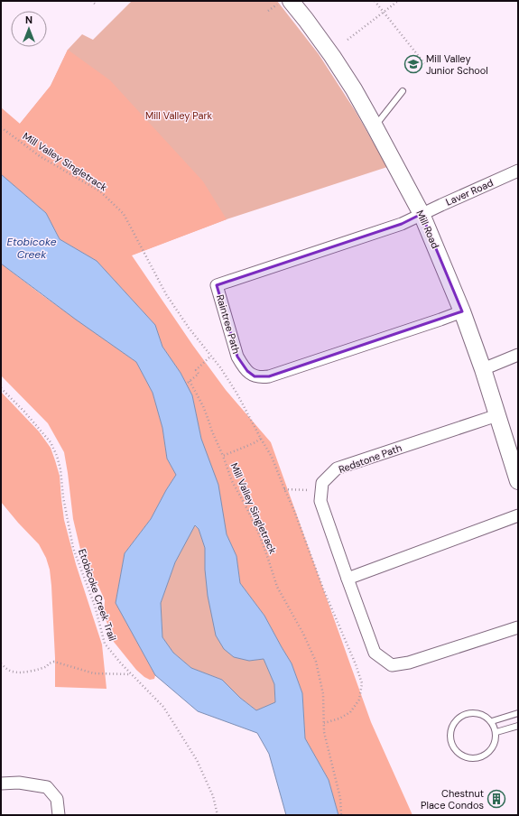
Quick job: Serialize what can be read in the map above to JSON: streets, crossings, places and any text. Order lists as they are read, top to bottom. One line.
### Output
{"streets":{"street":["Laver Road","Mill Road","Raintree Path","Redstone Path"],"path":["Mill Valley Singletrack","Etobicoke Creek Trail"]},"crossings":[["Laver Road","Mill Road"],["Laver Road","Raintree Path"],["Mill Road","Raintree Path"],["Mill Road","Redstone Path"]],"water":["Etobicoke Creek"],"parks":["Mill Valley Park"],"places":{"school or university":["Mill Valley Junior School"],"building":["Chestnut Place Condos"]},"north":"top"}
